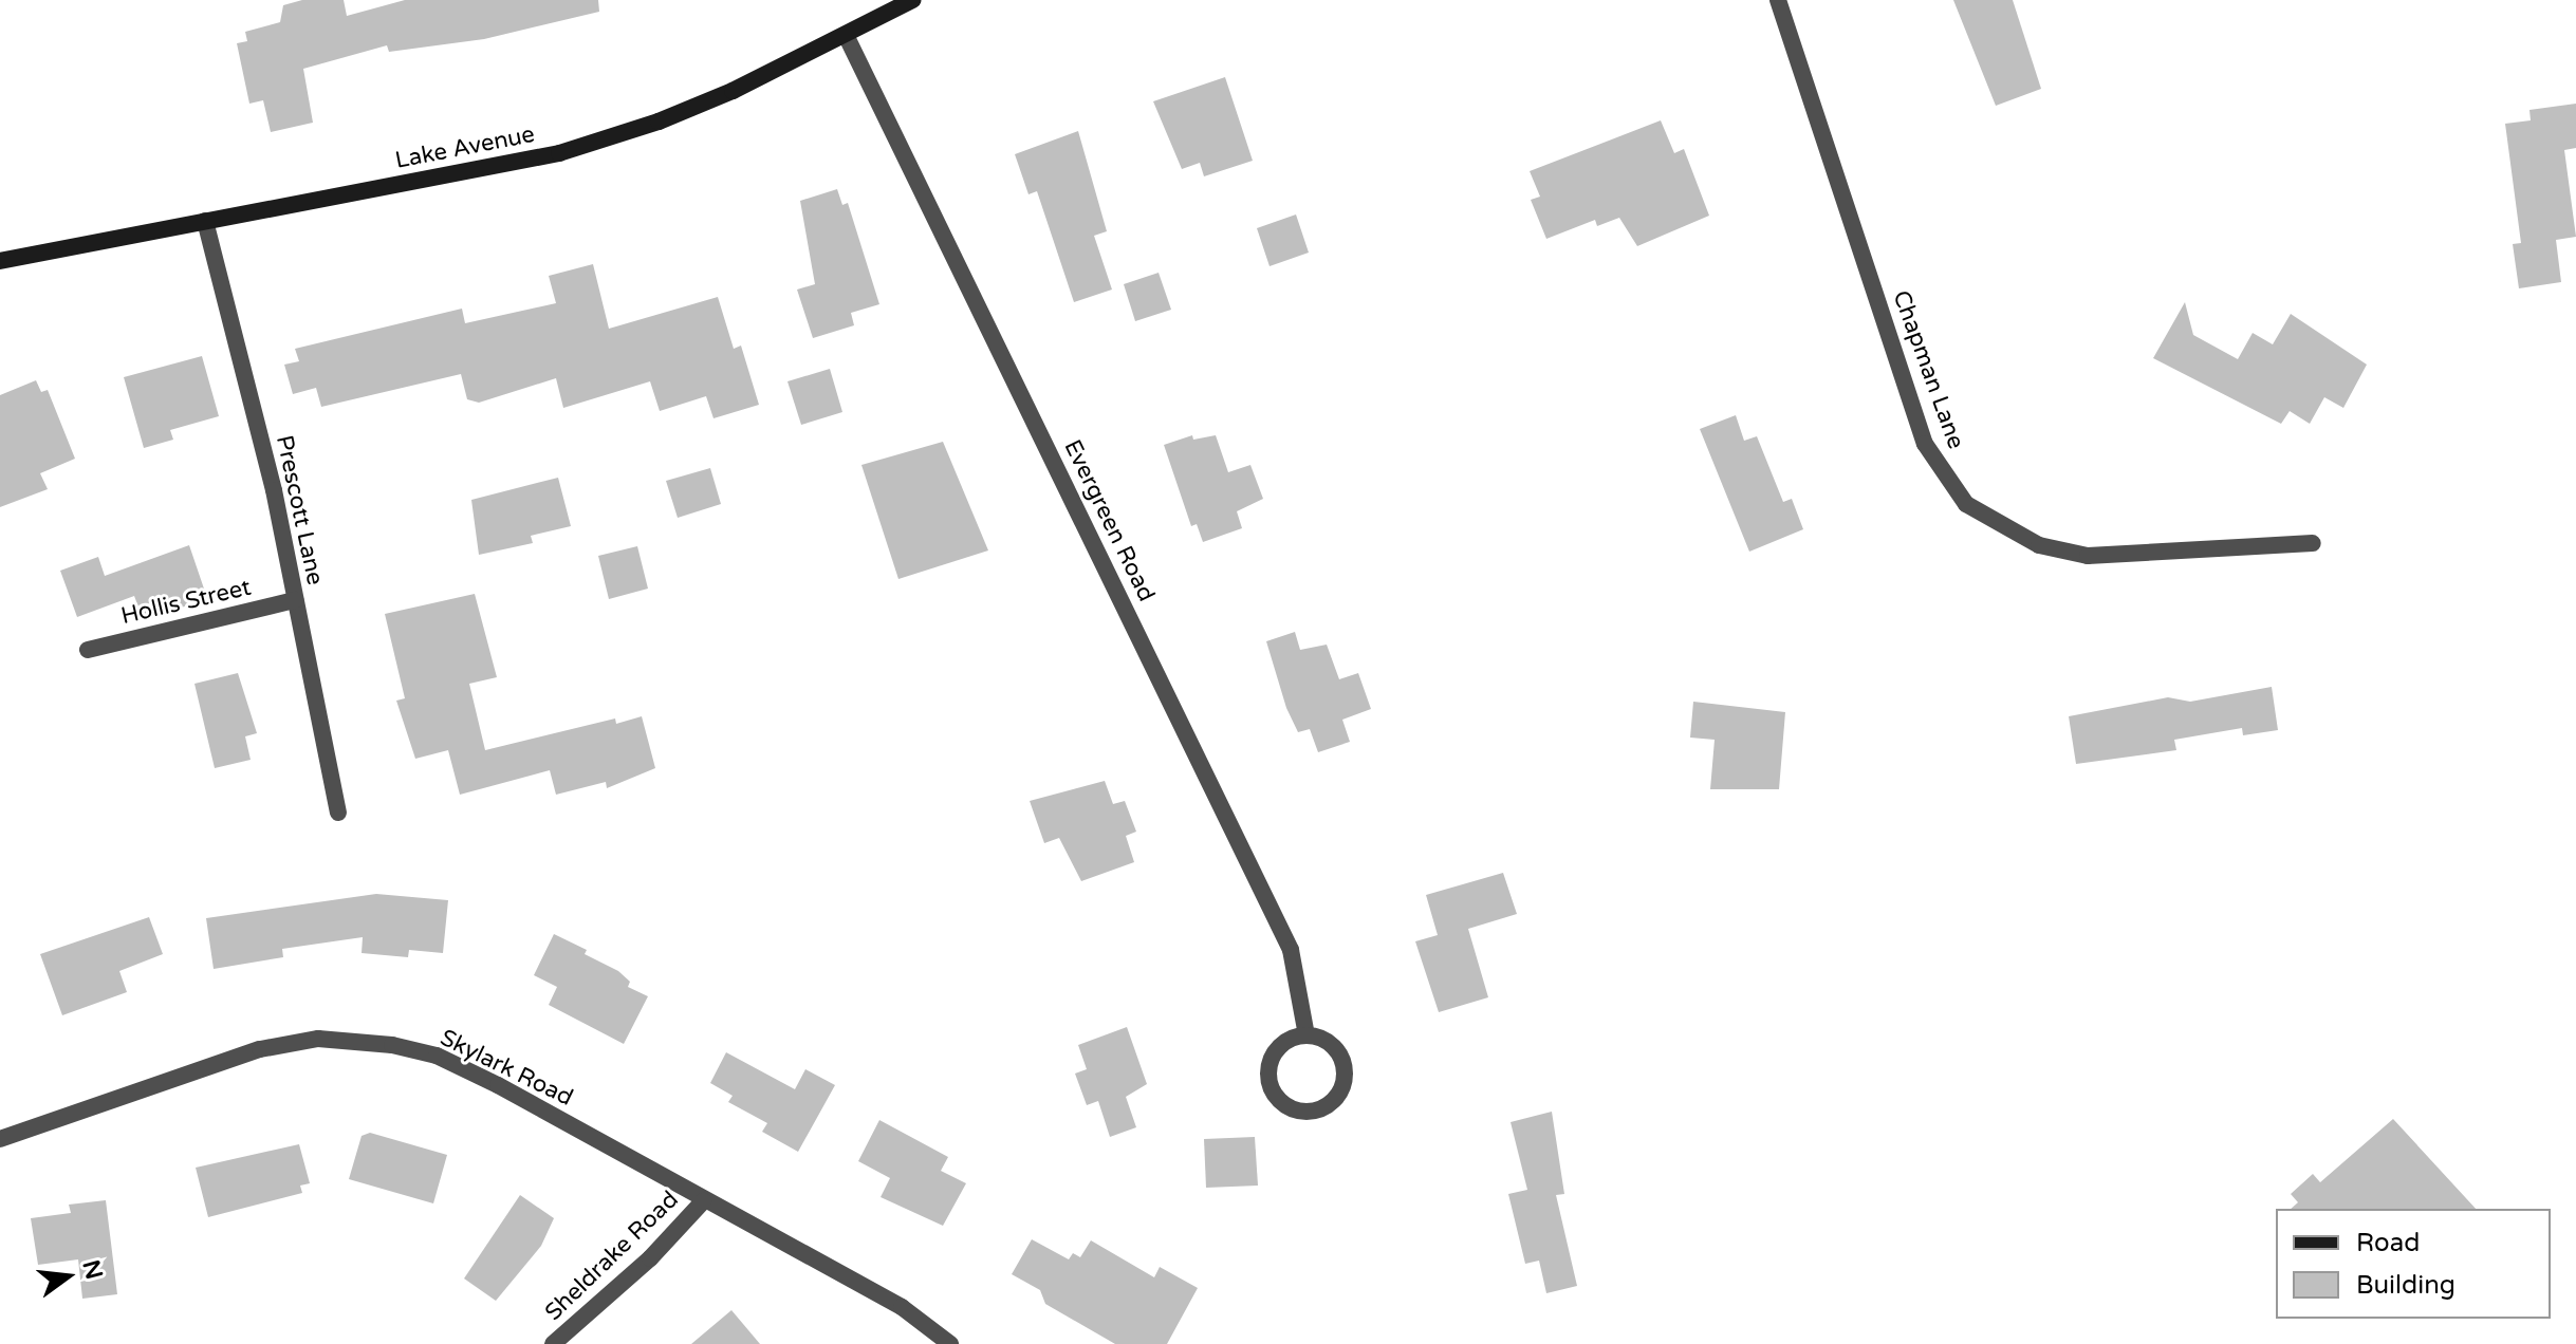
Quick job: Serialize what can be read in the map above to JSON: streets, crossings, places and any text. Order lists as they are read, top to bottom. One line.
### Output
{"streets":{"main road":["Lake Avenue"],"street":["Chapman Lane","Prescott Lane","Evergreen Road","Hollis Street","Skylark Road","Sheldrake Road"]},"crossings":[["Lake Avenue","Prescott Lane"],["Lake Avenue","Evergreen Road"],["Prescott Lane","Hollis Street"],["Skylark Road","Sheldrake Road"]],"legend":["Road","Building"],"north":"right"}
